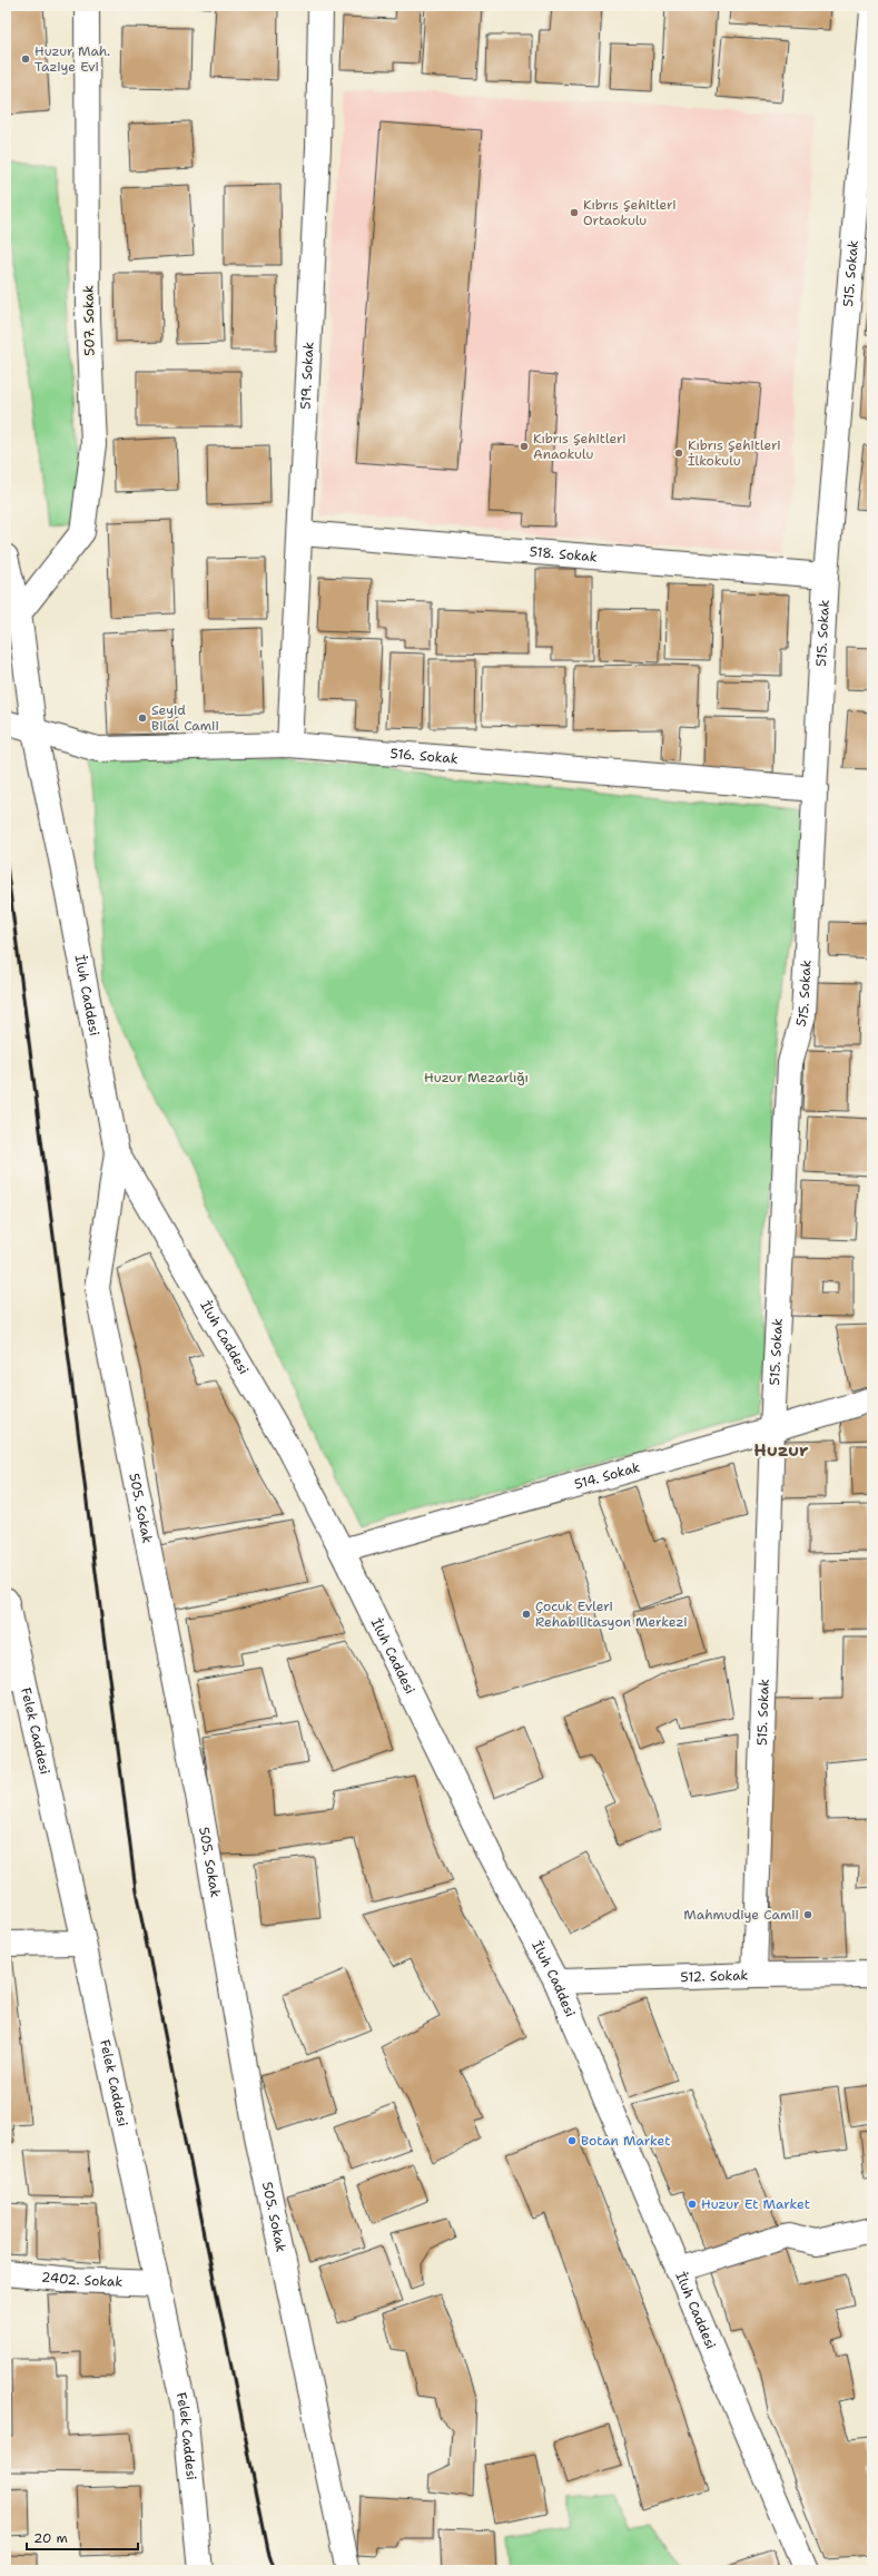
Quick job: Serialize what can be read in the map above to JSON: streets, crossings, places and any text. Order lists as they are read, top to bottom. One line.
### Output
{"streets":{"street":["515. Sokak","507. Sokak","519. Sokak","518. Sokak","516. Sokak","İluh Caddesi","514. Sokak","505. Sokak","Felek Caddesi","512. Sokak","2402. Sokak"]},"crossings":[["515. Sokak","518. Sokak"],["515. Sokak","516. Sokak"],["515. Sokak","514. Sokak"],["515. Sokak","512. Sokak"],["507. Sokak","İluh Caddesi"],["519. Sokak","518. Sokak"],["519. Sokak","516. Sokak"],["516. Sokak","İluh Caddesi"],["İluh Caddesi","514. Sokak"],["İluh Caddesi","505. Sokak"],["İluh Caddesi","512. Sokak"],["Felek Caddesi","2402. Sokak"]],"districts":["Huzur"],"parks":["Huzur Mezarlığı"],"places":["Huzur Mah. Taziye Evi","Kıbrıs Şehitleri Ortaokulu","Kıbrıs Şehitleri Anaokulu","Kıbrıs Şehitleri İlkokulu","Seyid Bilal Camii","Çocuk Evleri Rehabilitasyon Merkezi","Mahmudiye Camii","Botan Market","Huzur Et Market"],"scale_bar":"20 m"}
